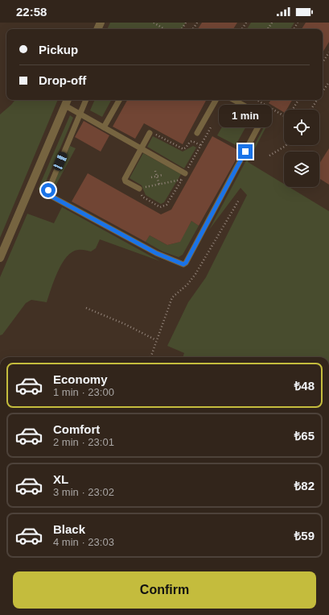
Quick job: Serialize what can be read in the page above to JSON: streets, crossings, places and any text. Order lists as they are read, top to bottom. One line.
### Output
{"page":{"status":"22:58","banner":["Pickup","Drop-off"],"bubble":"1 min","list":[{"name":"Economy","note":"1 min · 23:00","value":"₺48"},{"name":"Comfort","note":"2 min · 23:01","value":"₺65"},{"name":"XL","note":"3 min · 23:02","value":"₺82"},{"name":"Black","note":"4 min · 23:03","value":"₺59"}],"buttons":"Confirm"}}
